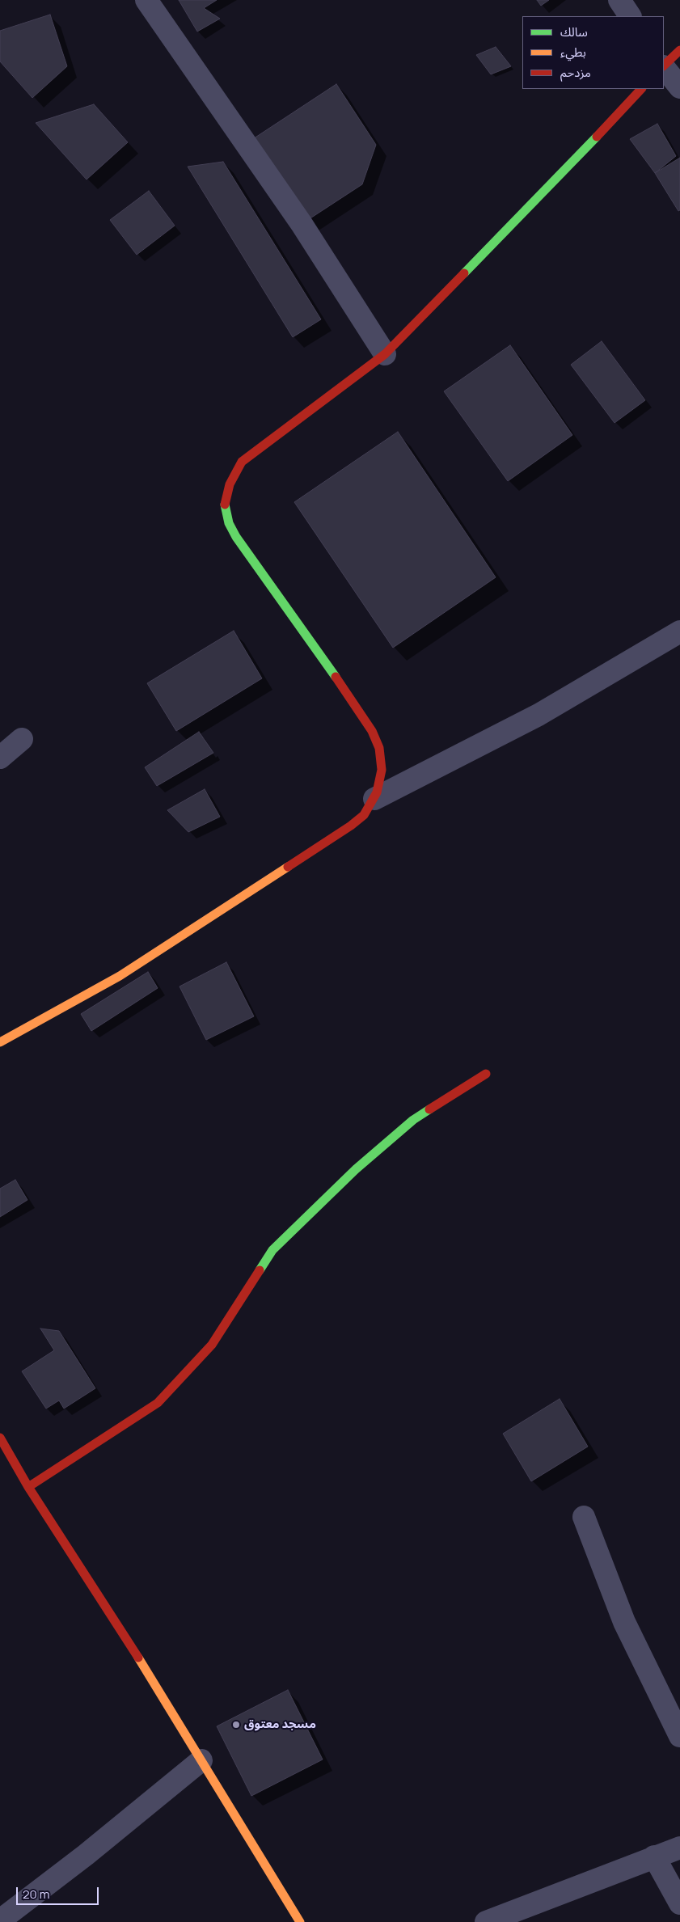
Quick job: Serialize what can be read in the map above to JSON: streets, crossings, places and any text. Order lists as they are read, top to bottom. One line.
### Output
{"places":["مسجد معتوق"],"legend":["سالك","بطيء","مزدحم"],"scale_bar":"20 m"}
